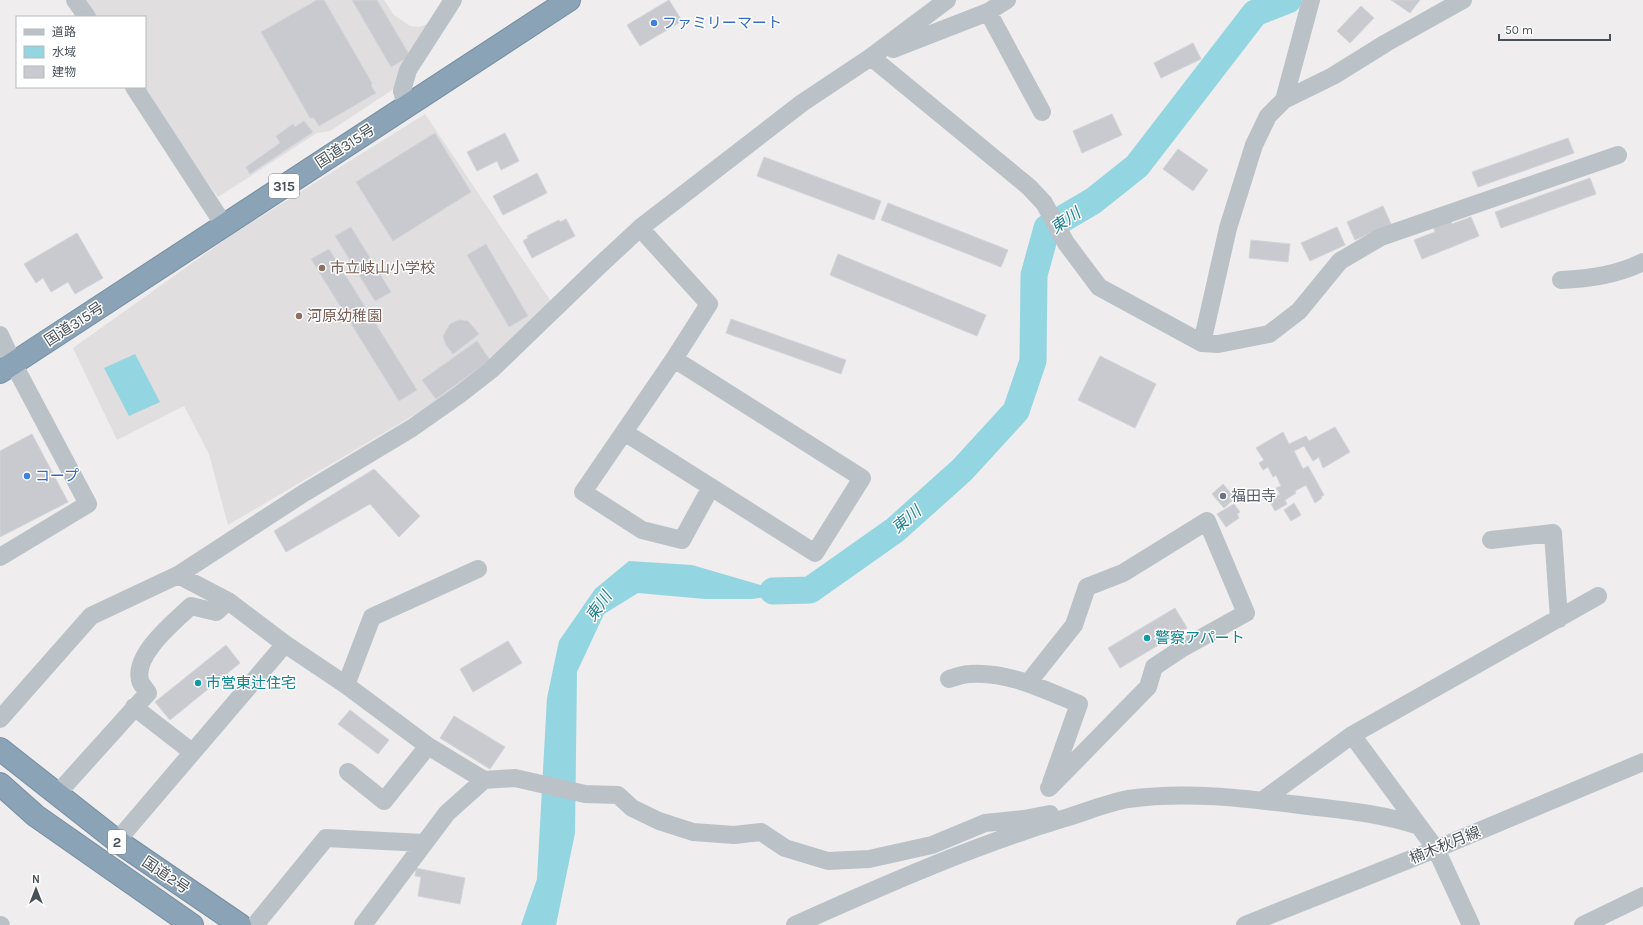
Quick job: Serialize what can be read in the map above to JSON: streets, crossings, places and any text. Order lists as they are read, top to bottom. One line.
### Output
{"streets":{"highway":["国道315号","315","2","国道2号"],"street":["楠木秋月線"]},"water":["東川"],"places":["ファミリーマート","市立岐山小学校","河原幼稚園","コープ","福田寺","警察アパート","市営東辻住宅"],"legend":["道路","水域","建物"],"scale_bar":"50 m","north":"top"}
